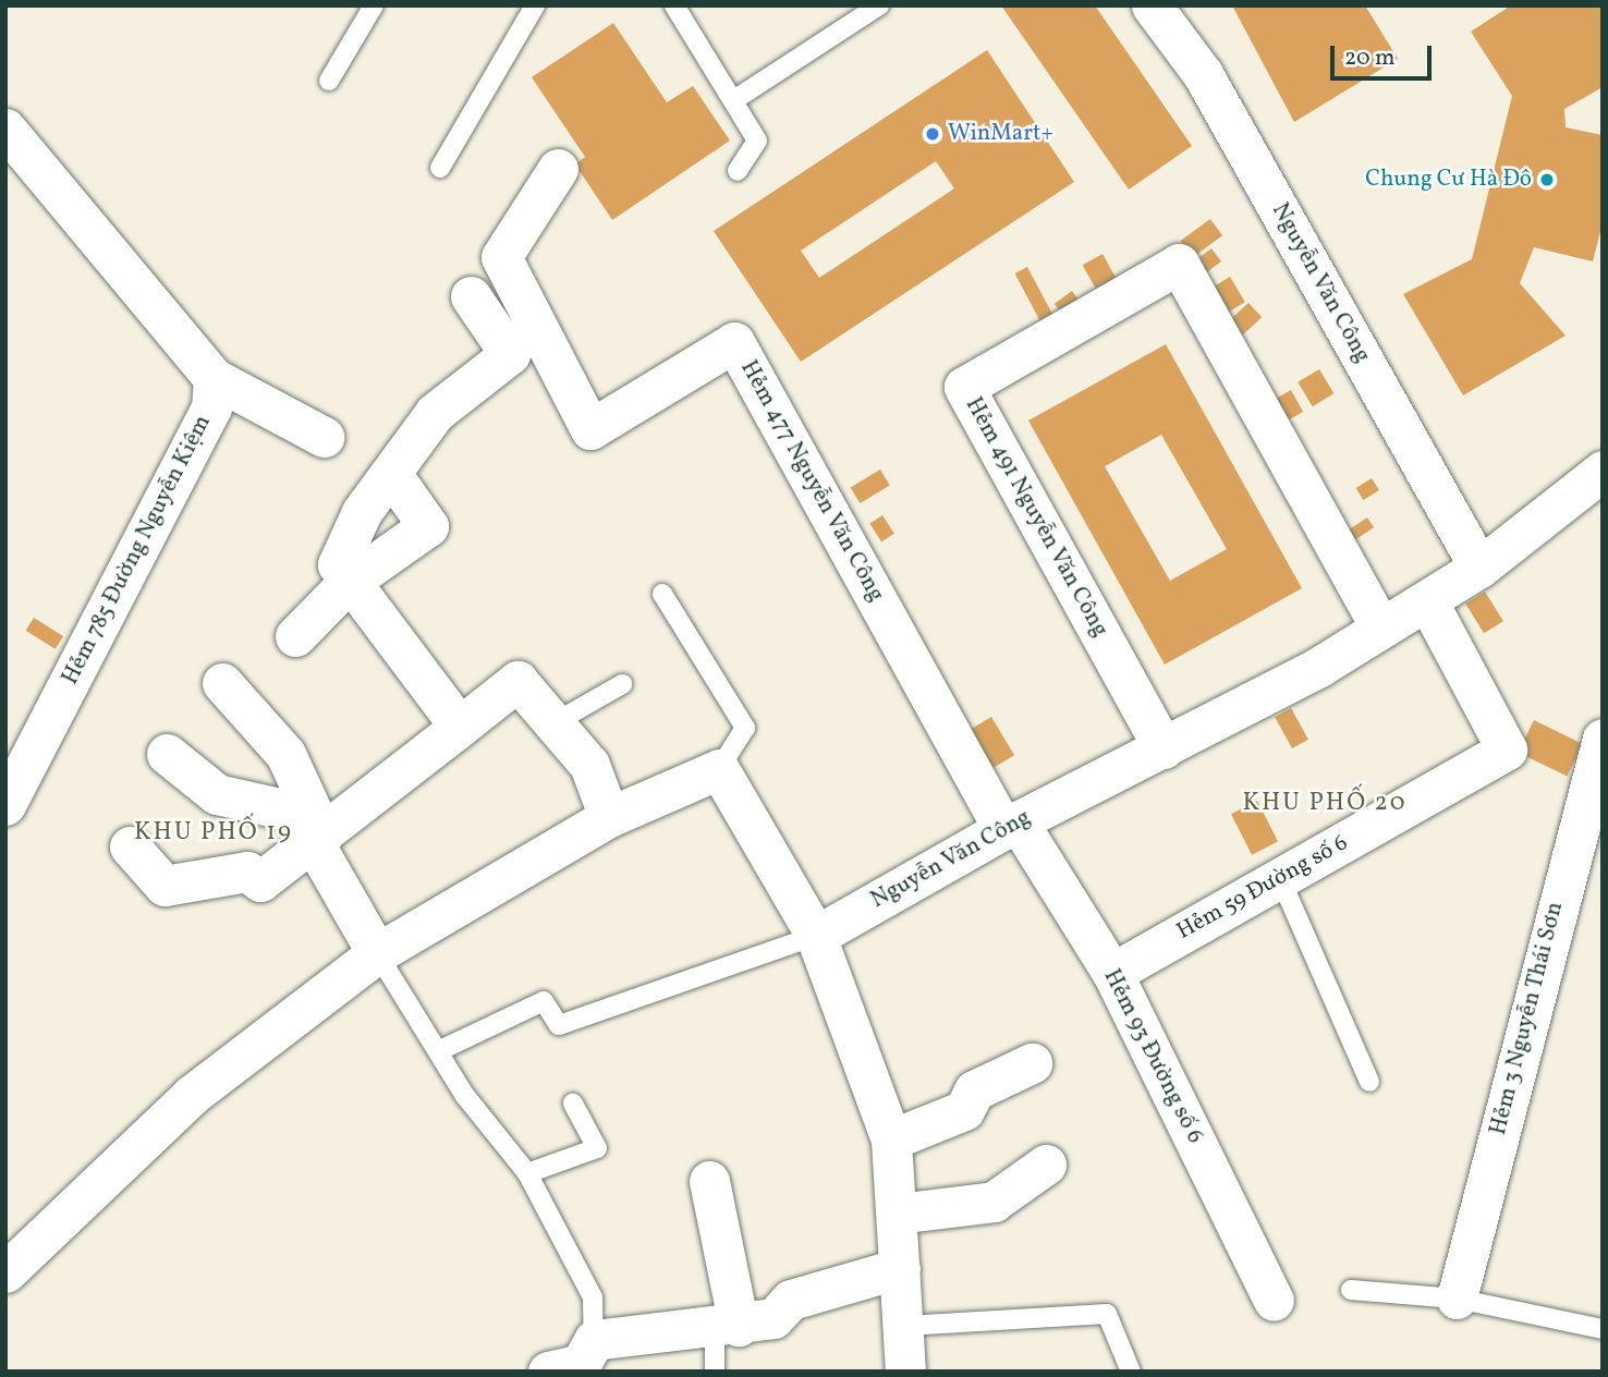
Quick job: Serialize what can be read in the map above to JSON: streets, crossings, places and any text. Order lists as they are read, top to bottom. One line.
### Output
{"streets":{"street":["Nguyễn Văn Công","Hẻm 477 Nguyễn Văn Công","Hẻm 491 Nguyễn Văn Công","Hẻm 785 Đường Nguyễn Kiệm","Hẻm 59 Đường số 6","Hẻm 3 Nguyễn Thái Sơn","Hẻm 93 Đường số 6"]},"crossings":[["Nguyễn Văn Công","Hẻm 477 Nguyễn Văn Công"],["Nguyễn Văn Công","Hẻm 491 Nguyễn Văn Công"],["Nguyễn Văn Công","Hẻm 59 Đường số 6"],["Nguyễn Văn Công","Hẻm 93 Đường số 6"],["Hẻm 477 Nguyễn Văn Công","Hẻm 93 Đường số 6"],["Hẻm 59 Đường số 6","Hẻm 93 Đường số 6"]],"districts":["KHU PHỐ 20","KHU PHỐ 19"],"places":["WinMart+","Chung Cư Hà Đô"],"scale_bar":"20 m"}
